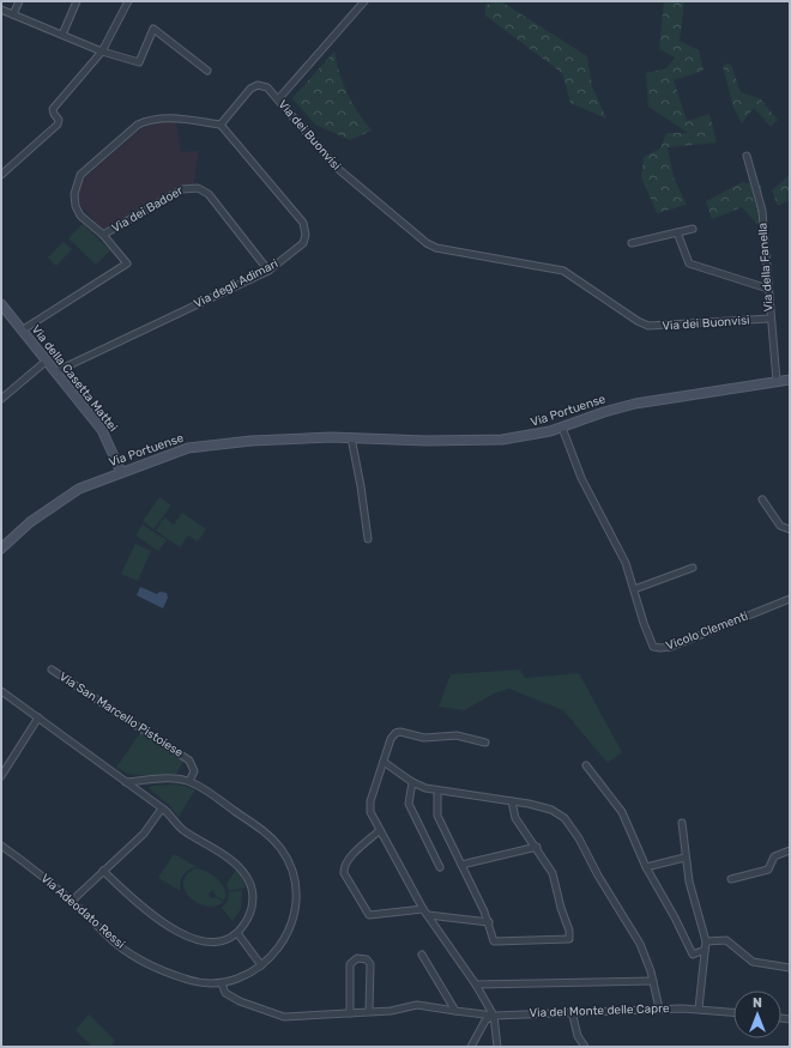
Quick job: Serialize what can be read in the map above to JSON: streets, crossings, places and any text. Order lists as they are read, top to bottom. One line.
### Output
{"streets":{"main road":["Via della Casetta Mattei","Via Portuense"],"street":["Via dei Buonvisi","Via dei Badoer","Via della Fanella","Via degli Adimari","Vicolo Clementi","Via San Marcello Pistoiese","Via Adeodato Ressi","Via del Monte delle Capre"]},"crossings":[["Via dei Buonvisi","Via della Fanella"],["Via dei Buonvisi","Via degli Adimari"],["Via dei Badoer","Via degli Adimari"],["Via della Fanella","Via Portuense"],["Via degli Adimari","Via della Casetta Mattei"],["Via della Casetta Mattei","Via Portuense"],["Via Portuense","Vicolo Clementi"],["Via San Marcello Pistoiese","Via Adeodato Ressi"],["Via Adeodato Ressi","Via del Monte delle Capre"]],"north":"top"}
